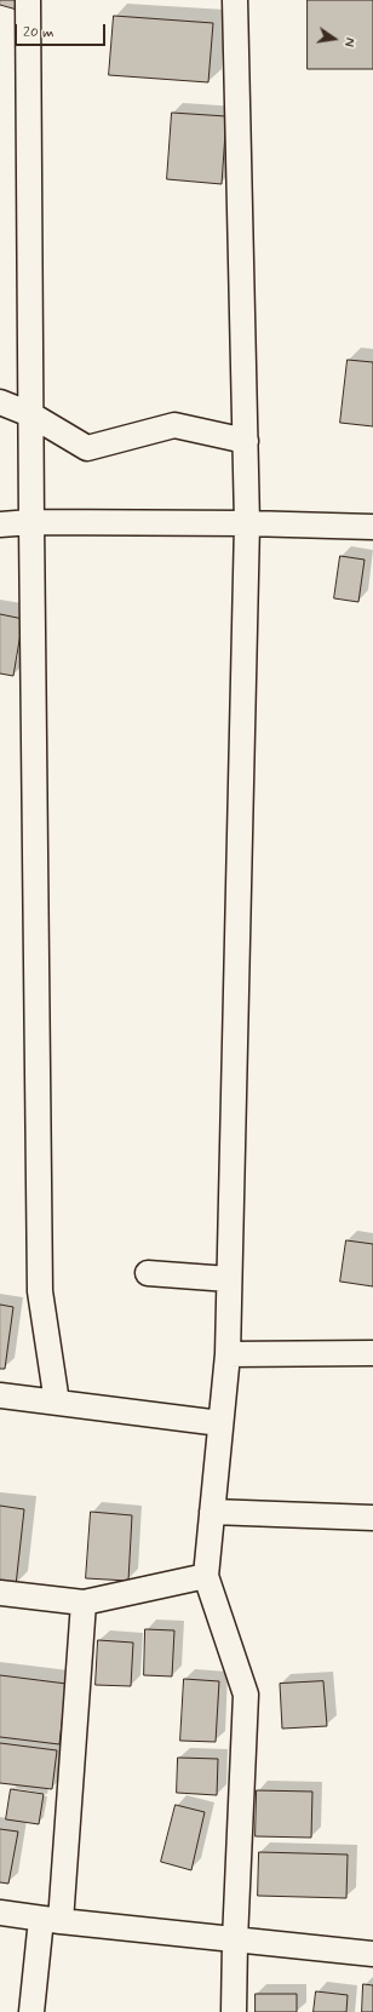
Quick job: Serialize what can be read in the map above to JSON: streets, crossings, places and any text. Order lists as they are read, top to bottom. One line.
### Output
{"scale_bar":"20 m","north":"right"}
